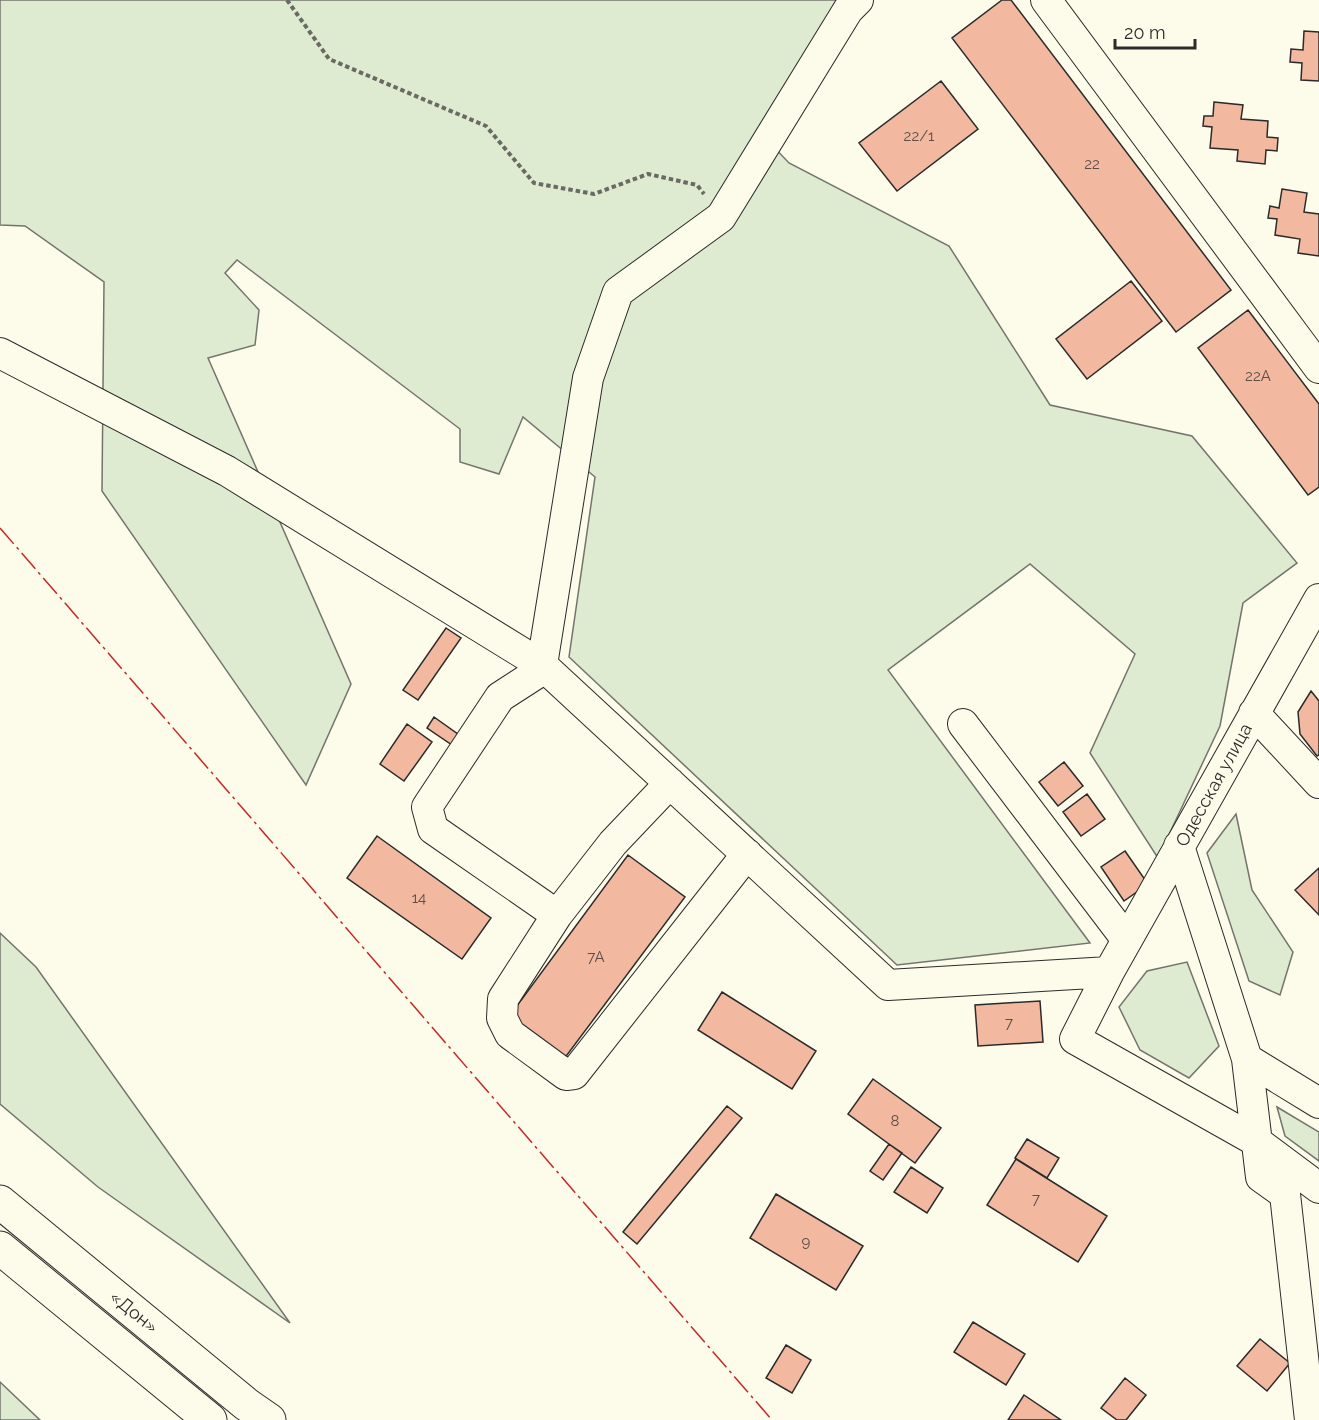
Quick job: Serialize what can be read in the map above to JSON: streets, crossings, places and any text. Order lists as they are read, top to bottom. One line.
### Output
{"streets":{"highway":["«Дон»"],"street":["Одесская улица"]},"house_numbers":["22/1","22","22А","14","7А","7","8","7","9"],"scale_bar":"20 m"}
